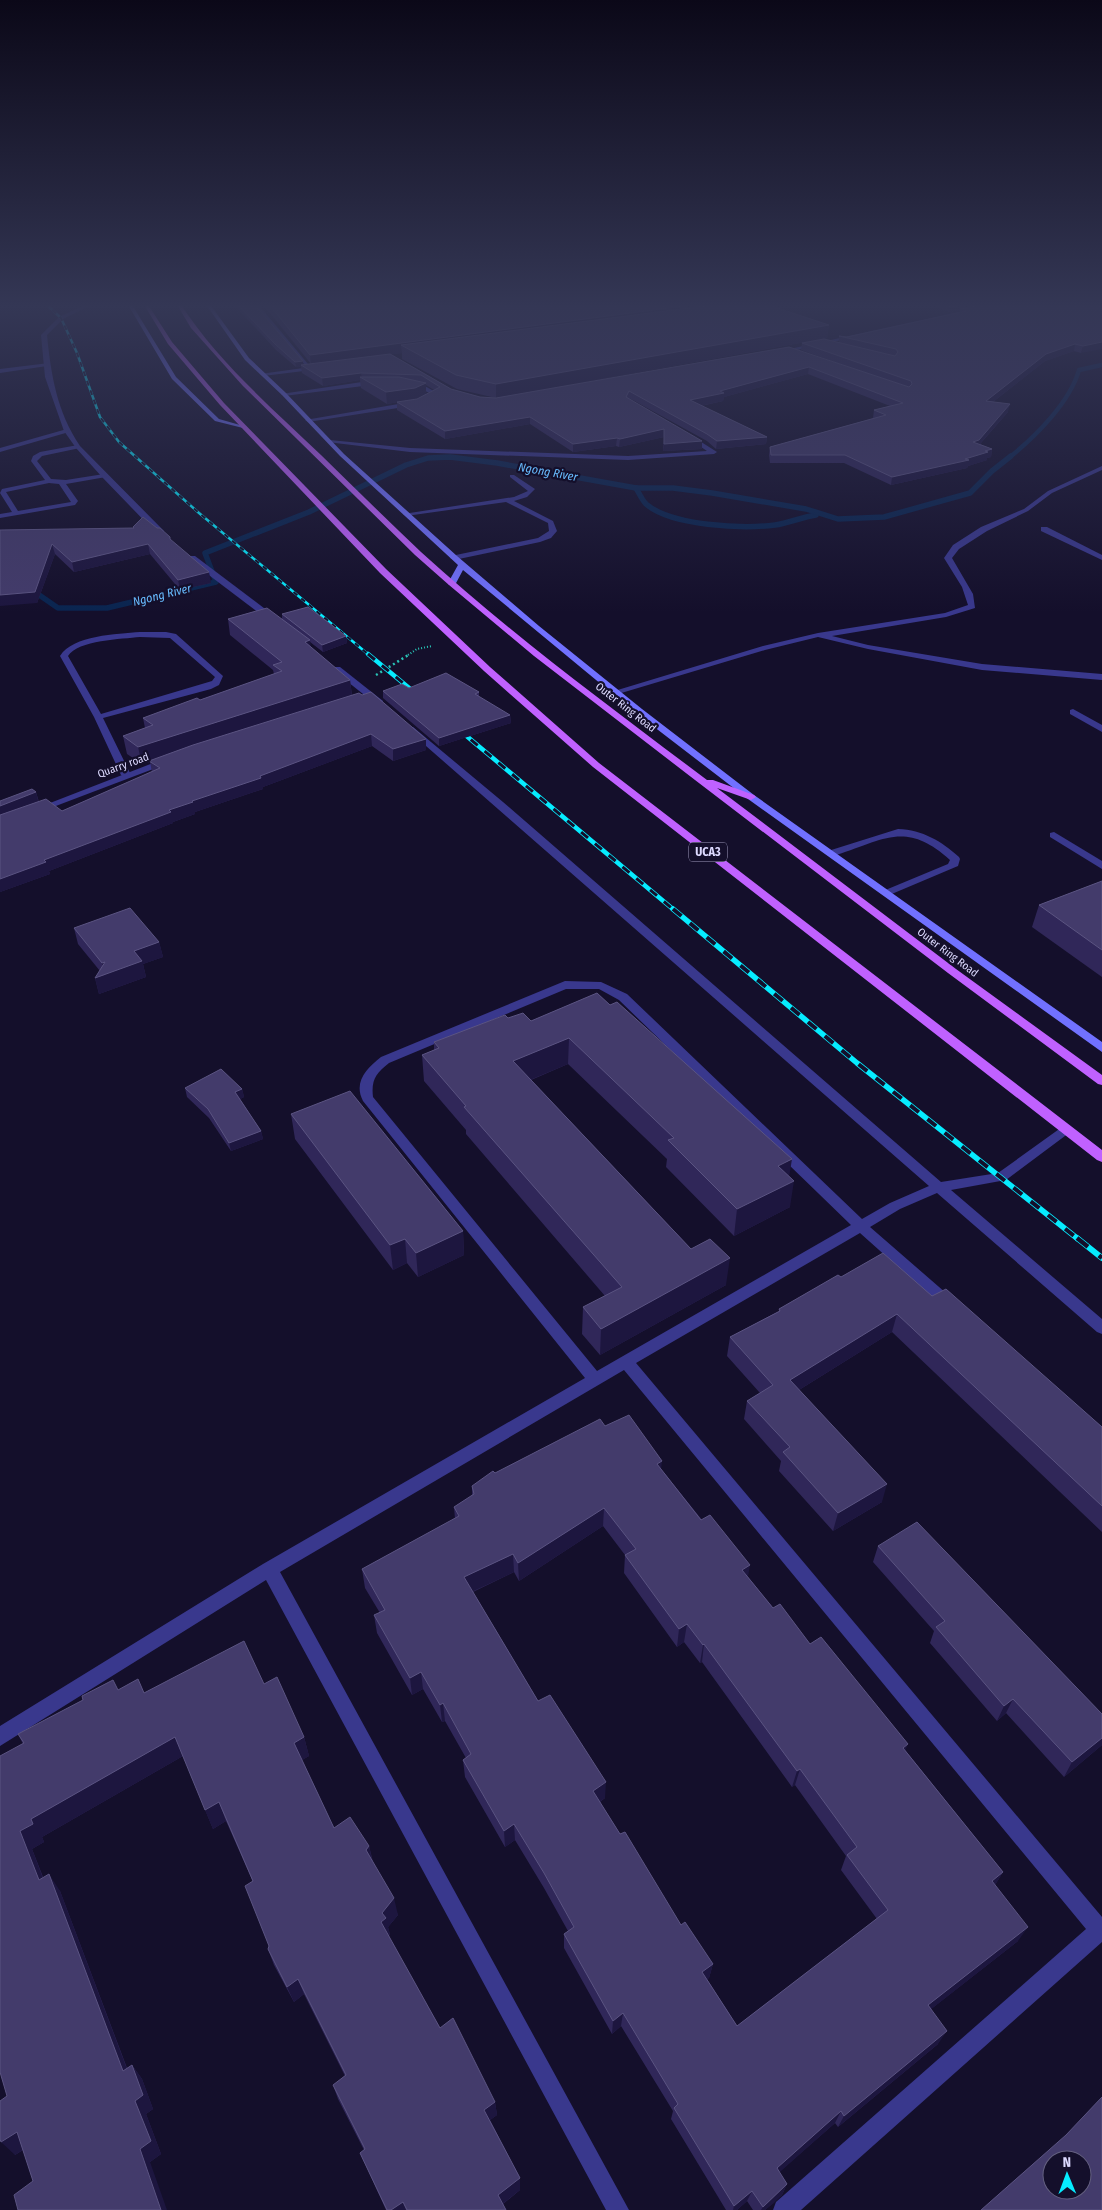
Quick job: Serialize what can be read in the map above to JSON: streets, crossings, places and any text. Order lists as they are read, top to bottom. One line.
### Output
{"streets":{"main road":["Outer Ring Road","UCA3"],"street":["Quarry road"]},"water":["Ngong River"],"north":"top"}
